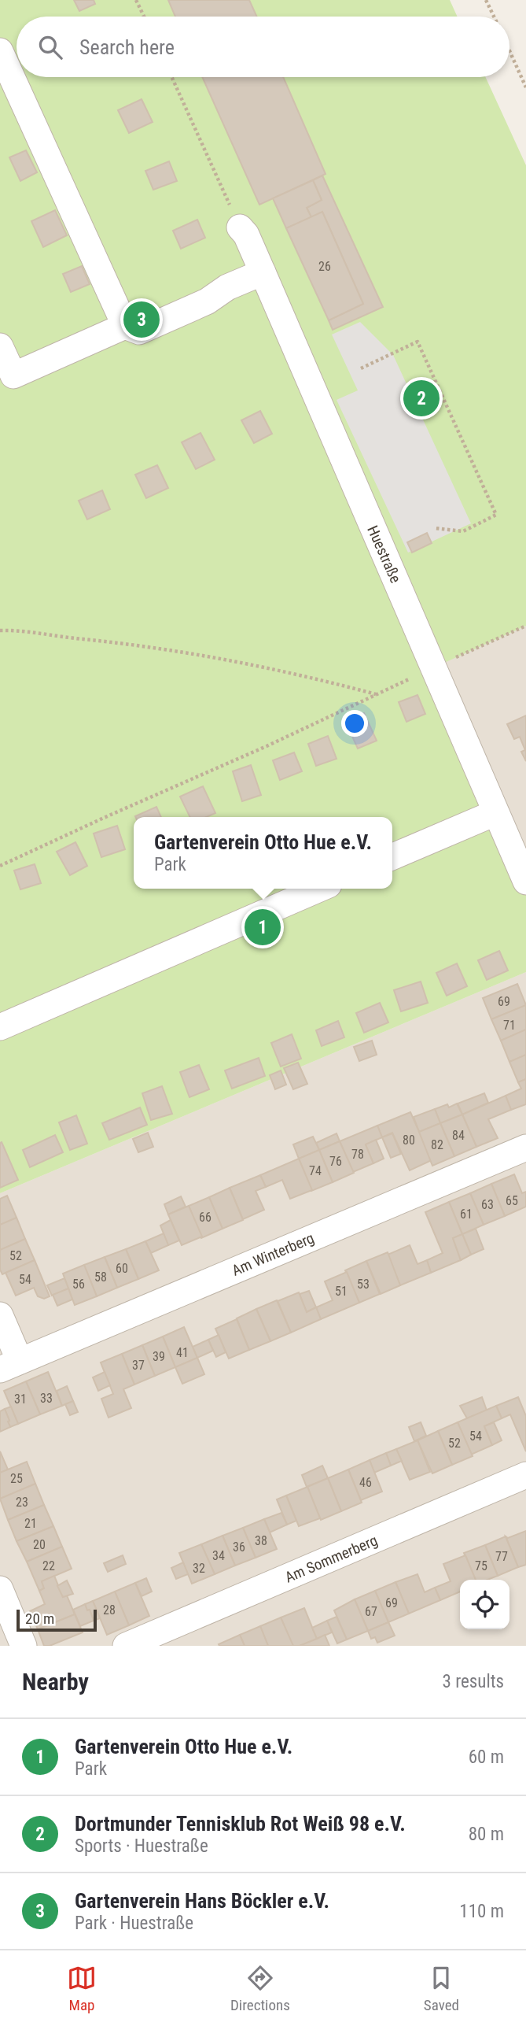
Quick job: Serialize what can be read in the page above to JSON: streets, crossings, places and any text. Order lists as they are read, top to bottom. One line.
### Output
{"streets":{"street":["Huestraße","Am Winterberg","Am Sommerberg"]},"house_numbers":["26","69","71","84","80","82","78","76","74","65","63","61","66","52","60","58","54","56","53","51","41","39","37","33","31","54","52","25","46","23","21","38","20","36","34","77","22","75","32","69","28","67"],"scale_bar":"20 m","page":{"search":"Search here","pins":["3","2","1"],"popup":["Gartenverein Otto Hue e.V.","Park"],"scale":"20 m","heading":["Nearby","3 results"],"list":[{"mark":"1","name":"Gartenverein Otto Hue e.V.","note":"Park","value":"60 m"},{"mark":"2","name":"Dortmunder Tennisklub Rot Weiß 98 e.V.","note":"Sports · Huestraße","value":"80 m"},{"mark":"3","name":"Gartenverein Hans Böckler e.V.","note":"Park · Huestraße","value":"110 m"}],"nav":["Map","Directions","Saved"]}}
